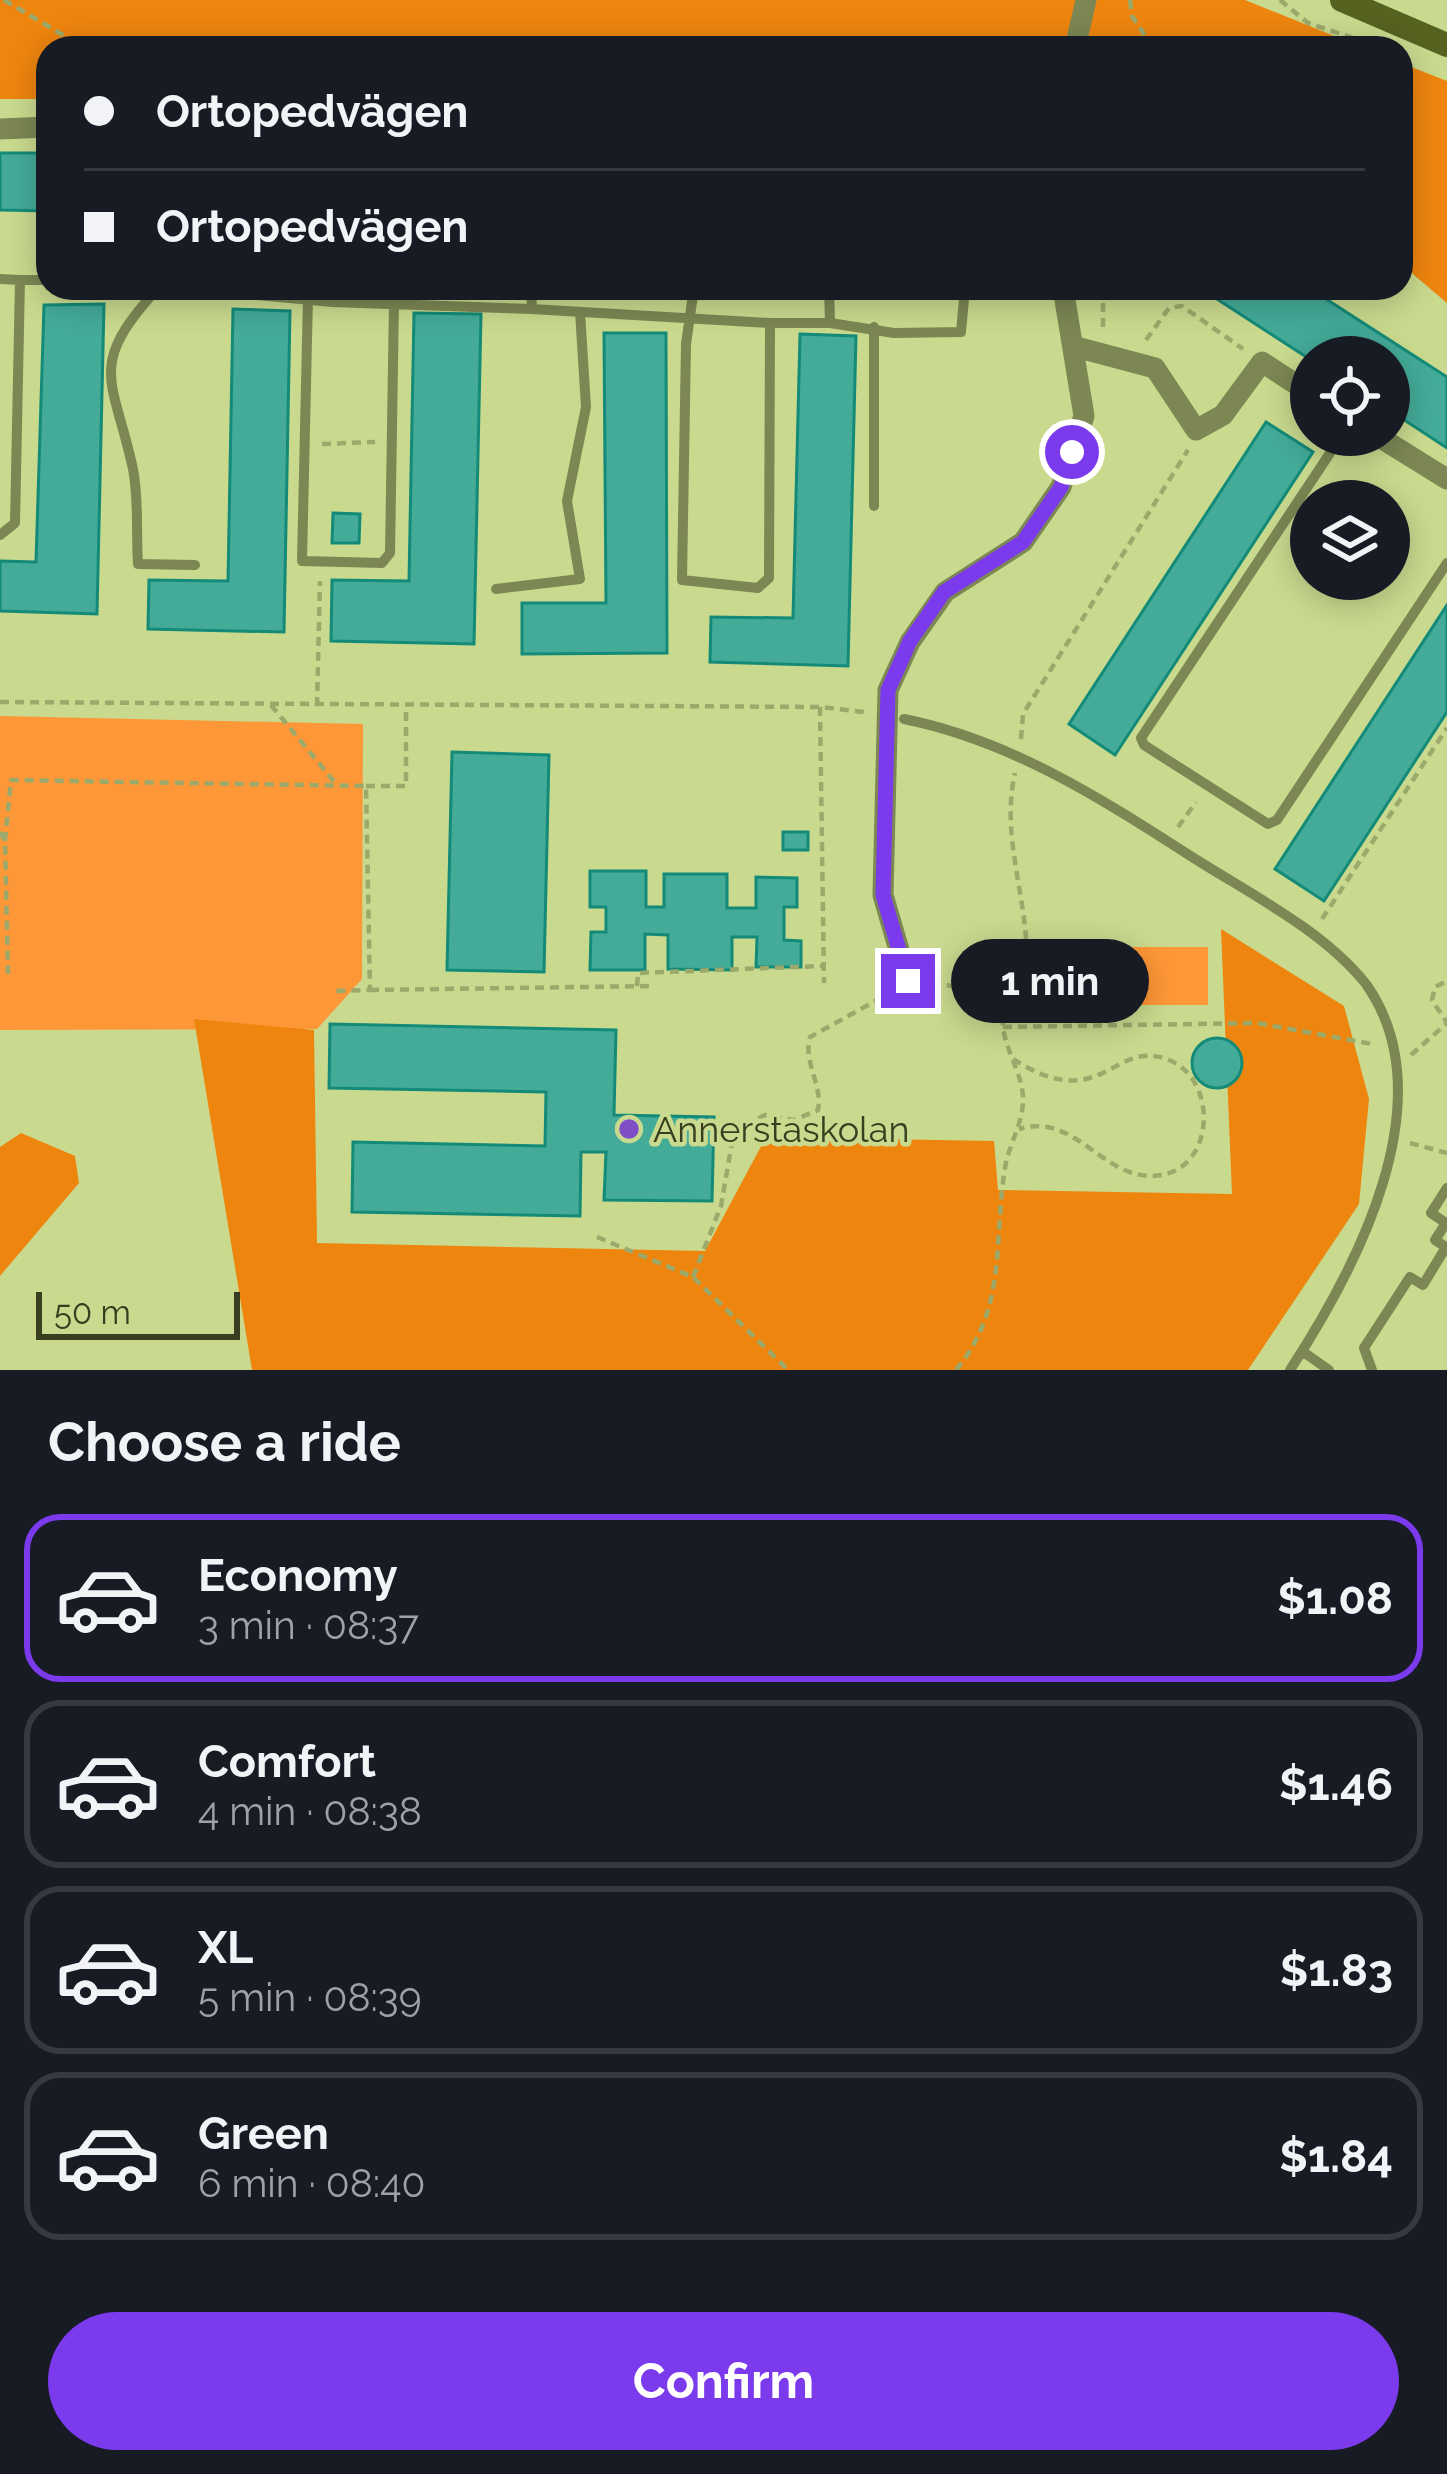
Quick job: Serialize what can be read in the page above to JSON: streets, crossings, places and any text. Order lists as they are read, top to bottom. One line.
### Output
{"places":["Annerstaskolan"],"scale_bar":"50 m","page":{"banner":["Ortopedvägen","Ortopedvägen"],"bubble":"1 min","scale":"50 m","heading":"Choose a ride","list":[{"name":"Economy","note":"3 min · 08:37","value":"$1.08"},{"name":"Comfort","note":"4 min · 08:38","value":"$1.46"},{"name":"XL","note":"5 min · 08:39","value":"$1.83"},{"name":"Green","note":"6 min · 08:40","value":"$1.84"}],"buttons":"Confirm"}}
